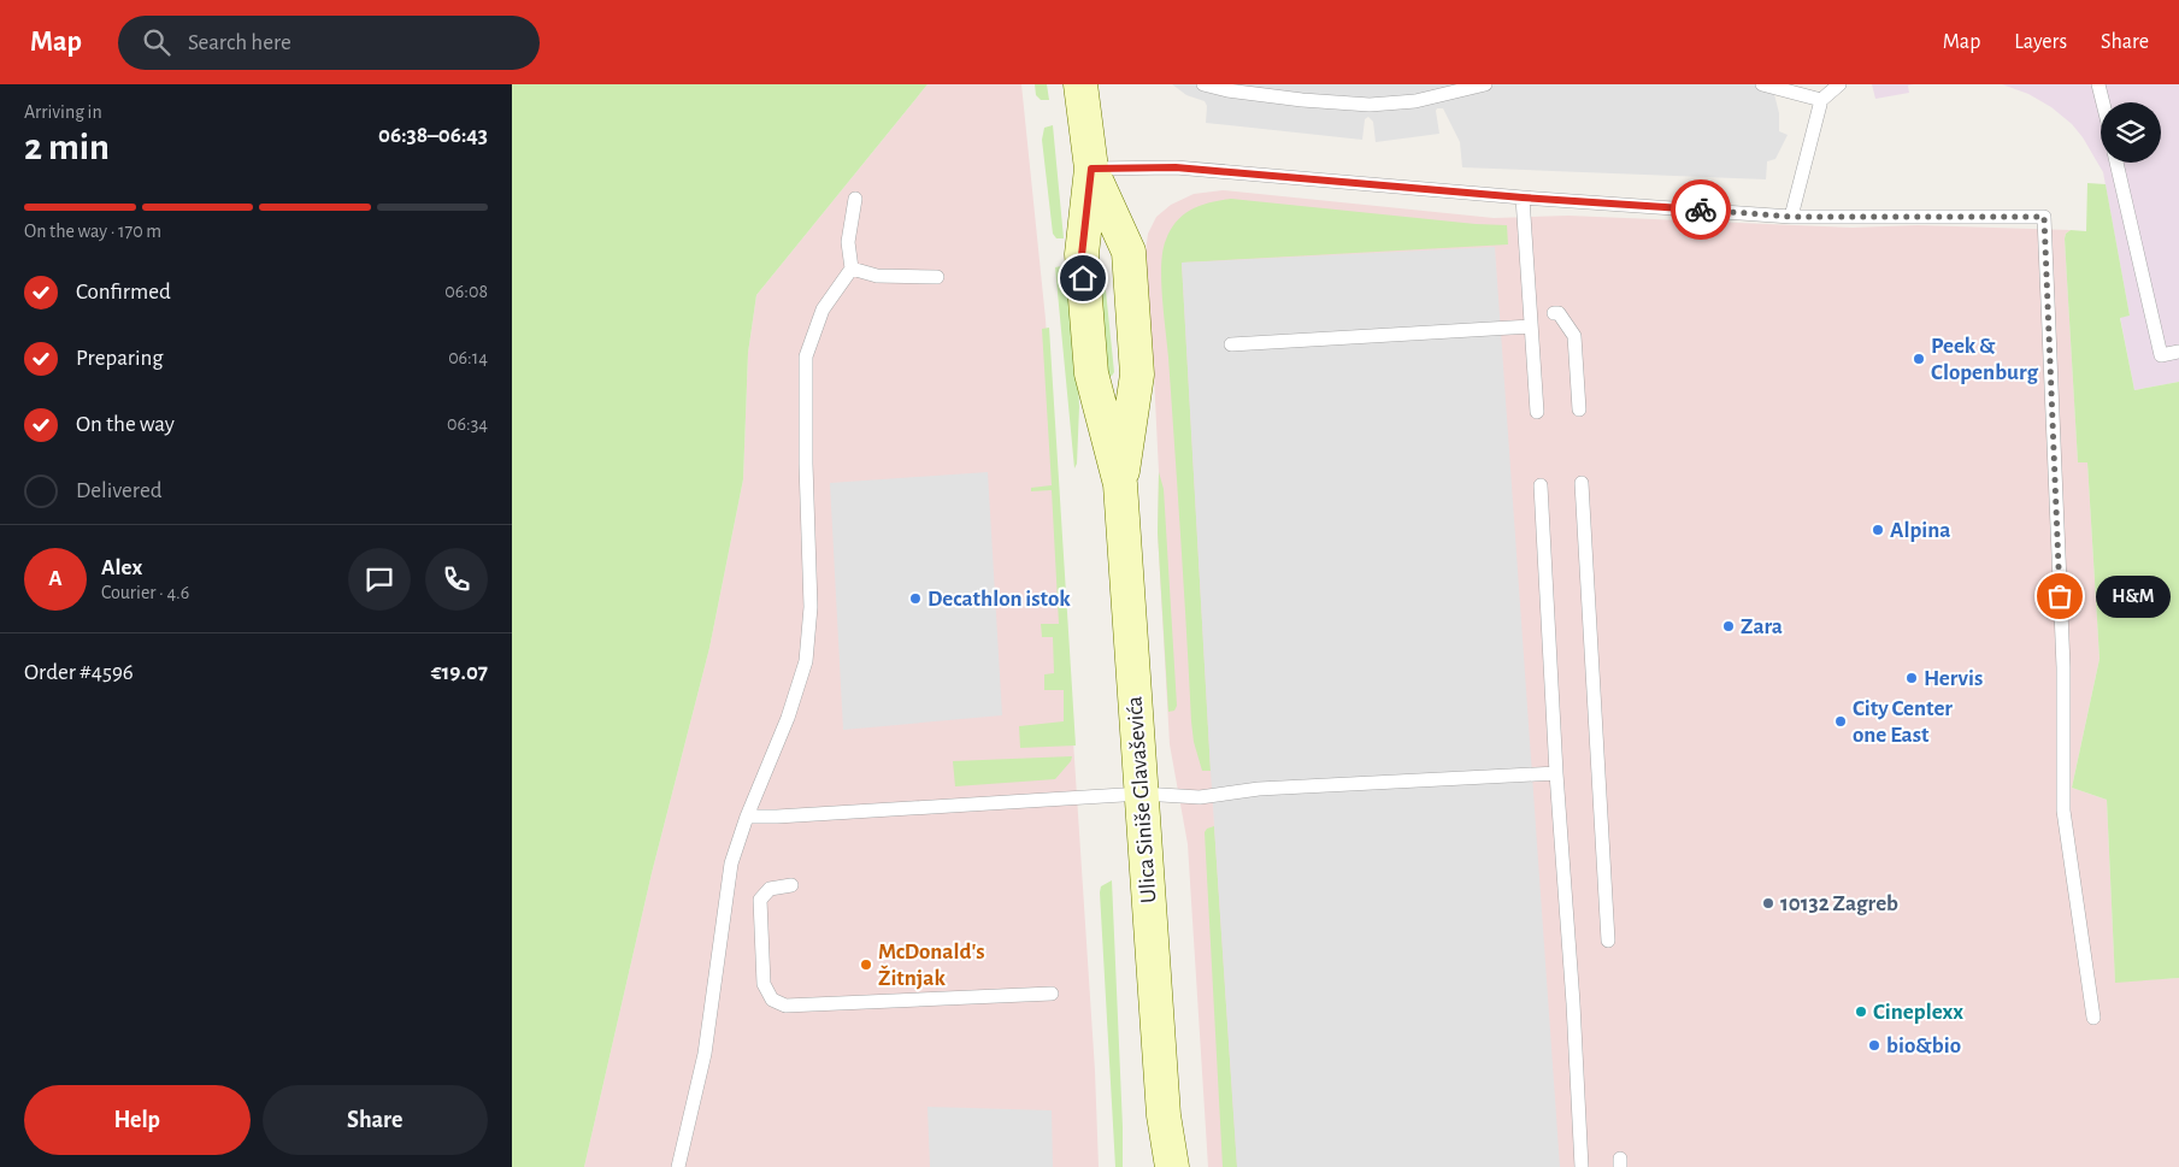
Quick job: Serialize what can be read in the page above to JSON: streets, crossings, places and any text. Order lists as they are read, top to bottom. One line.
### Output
{"streets":{"street":["Ulica Siniše Glavaševića"]},"places":["Peek & Clopenburg","Alpina","H&M","Decathlon istok","Zara","Hervis","City Center one East","10132 Zagreb","McDonald's Žitnjak","Cineplexx","bio&bio"],"page":{"header":"Map","search":"Search here","nav":["Map","Layers","Share"],"heading":["2 min","Arriving in","06:38–06:43"],"panel":["Alex","Courier · 4.6","Order #4596","€19.07"],"bar":"On the way · 170 m","list":[["Confirmed","06:08"],["Preparing","06:14"],["On the way","06:34"],"Delivered"],"round":"A","bubble":"H&M","buttons":["Help","Share"]}}
